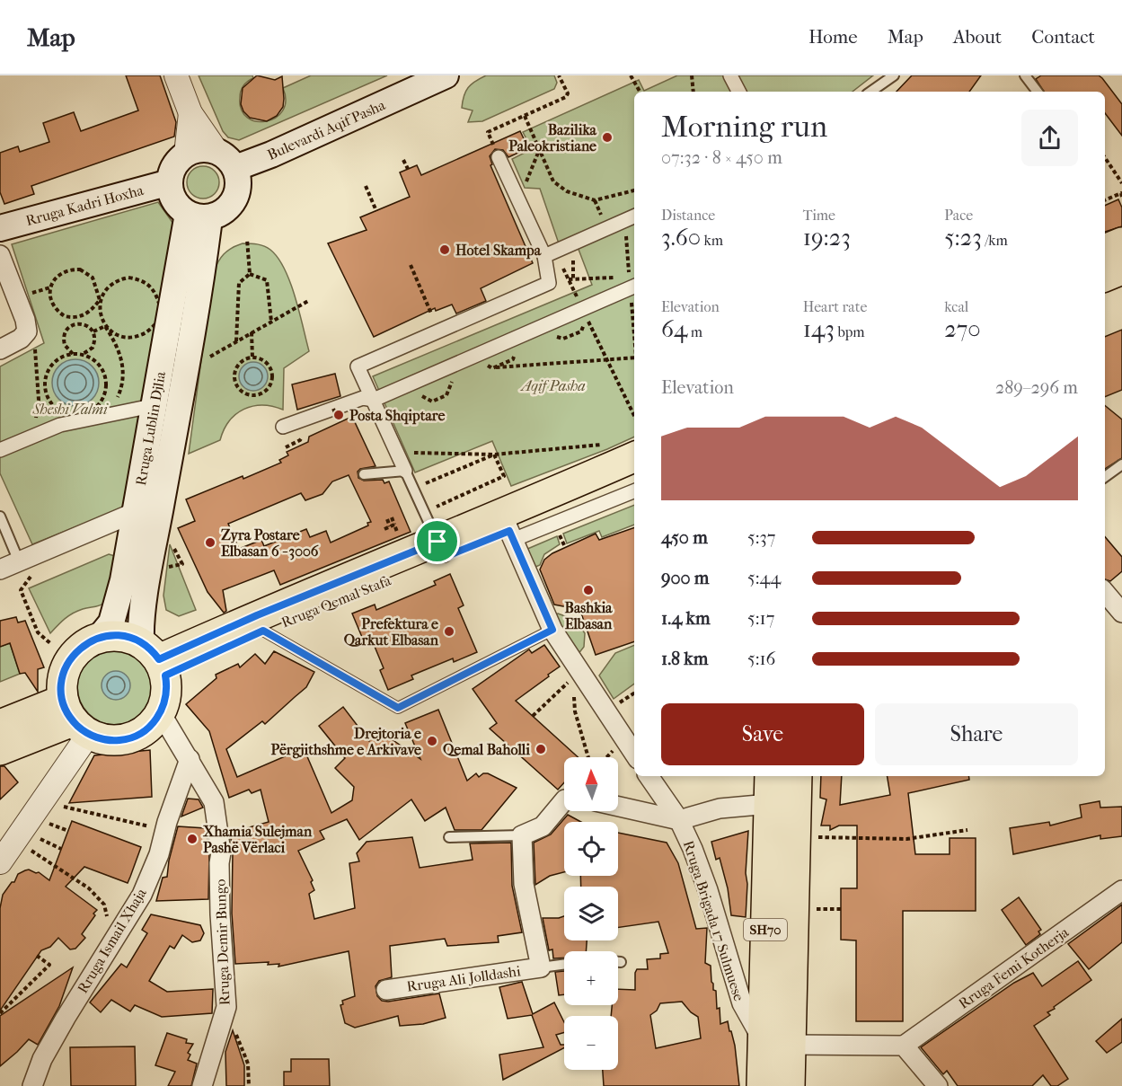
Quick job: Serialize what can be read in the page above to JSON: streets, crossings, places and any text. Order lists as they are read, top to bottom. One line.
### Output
{"streets":{"main road":["Bulevardi Aqif Pasha","Rruga Kadri Hoxha","Rruga Lublin Djlia","Rruga Qemal Stafa","SH70"],"street":["Rruga Brigada 17 Sulmuese","Rruga Ismail Xhaja","Rruga Demir Bungo","Rruga Femi Kotherja","Rruga Ali Jolldashi"]},"crossings":[["Bulevardi Aqif Pasha","Rruga Kadri Hoxha"],["Bulevardi Aqif Pasha","Rruga Lublin Djlia"],["Rruga Kadri Hoxha","Rruga Lublin Djlia"],["Rruga Lublin Djlia","Rruga Qemal Stafa"],["Rruga Lublin Djlia","Rruga Demir Bungo"],["Rruga Qemal Stafa","Rruga Demir Bungo"],["Rruga Brigada 17 Sulmuese","SH70"],["Rruga Ismail Xhaja","Rruga Demir Bungo"]],"parks":["Aqif Pasha","Sheshi Valmi"],"places":["Bazilika Paleokristiane","Hotel Skampa","Posta Shqiptare","Zyra Postare Elbasan 6 - 3006","Bashkia Elbasan","Prefektura e Qarkut Elbasan","Drejtoria e Përgjithshme e Arkivave","Qemal Baholli","Xhamia Sulejman Pashë Vërlaci"],"north":"top","page":{"header":"Map","nav":["Home","Map","About","Contact"],"heading":["Morning run","07:32 · 8 × 450 m"],"stats":[["Distance","3.60 km"],["Time","19:23"],["Pace","5:23 /km"],["Elevation","64 m"],["Heart rate","143 bpm"],["kcal","270"]],"chart":["Elevation","289–296 m"],"list":[{"name":"450 m","note":"5:37"},{"name":"900 m","note":"5:44"},{"name":"1.4 km","note":"5:17"},{"name":"1.8 km","note":"5:16"}],"buttons":["Save","Share"],"map_buttons":["+","−"]}}
